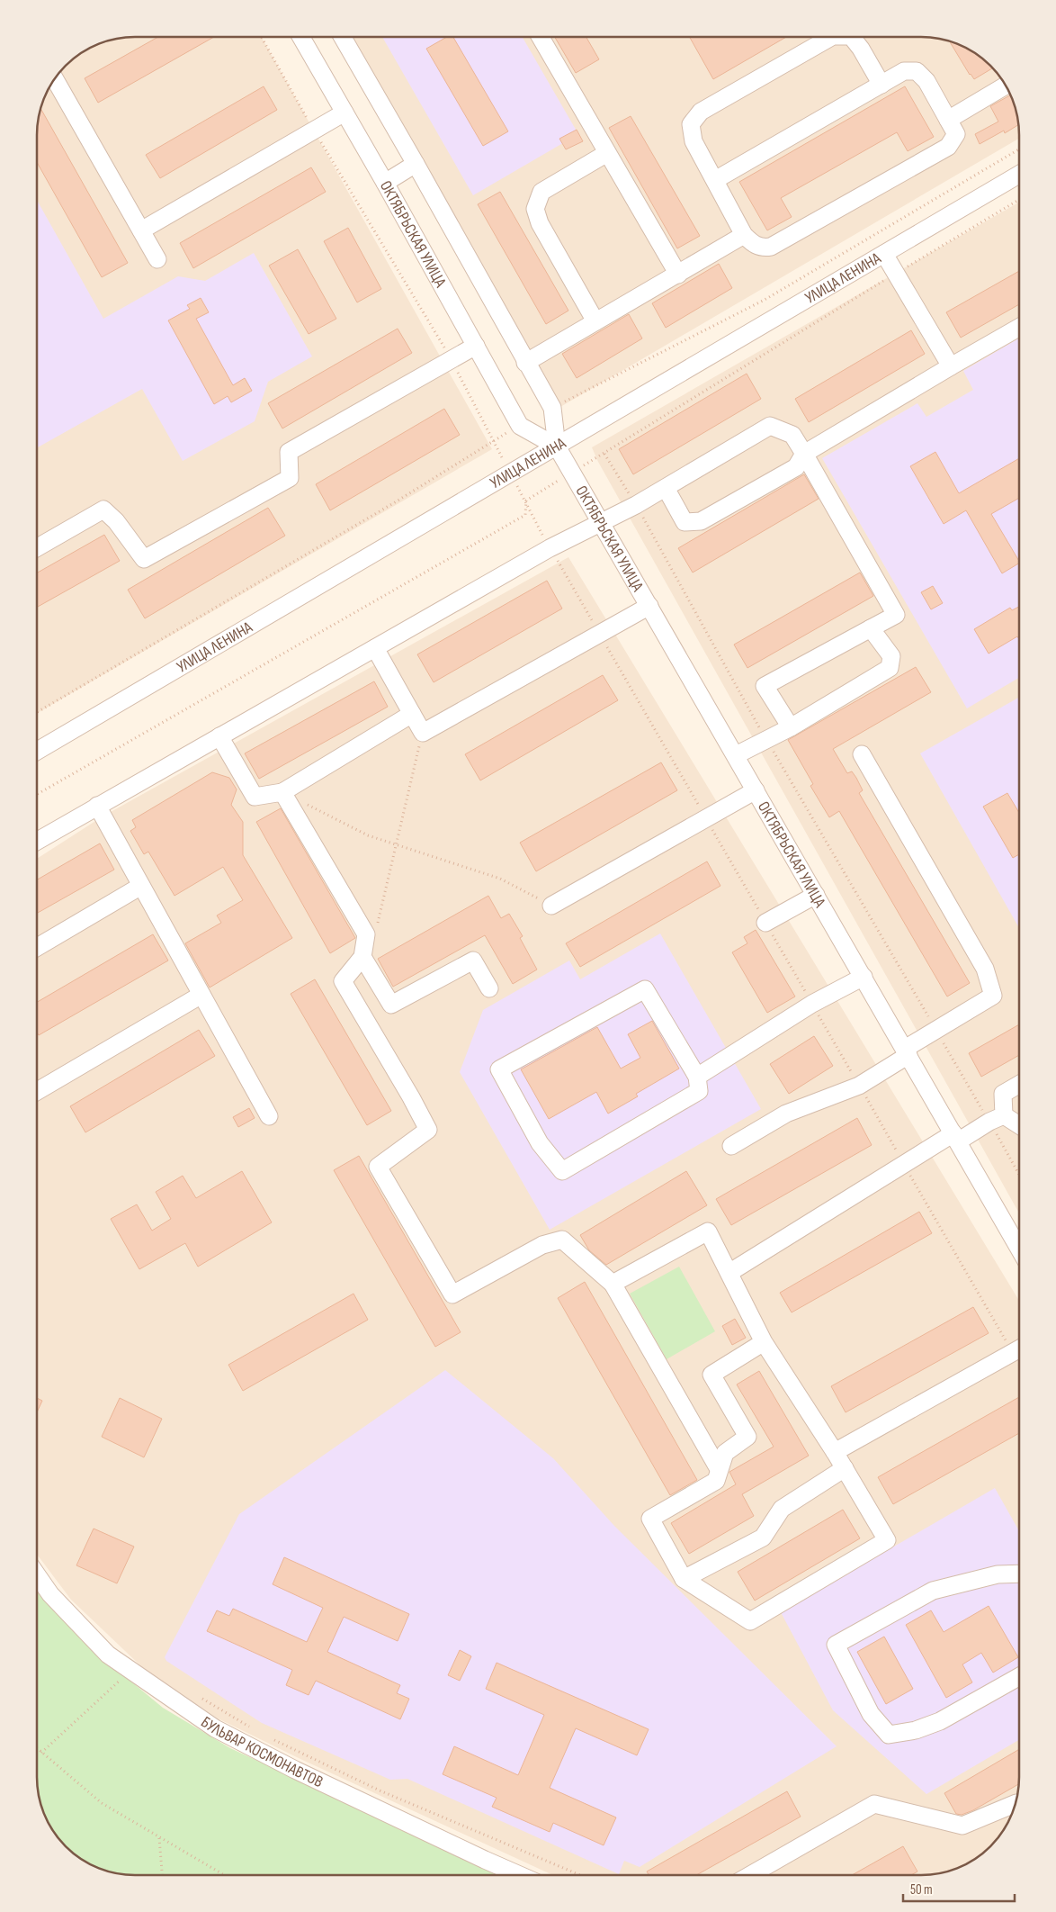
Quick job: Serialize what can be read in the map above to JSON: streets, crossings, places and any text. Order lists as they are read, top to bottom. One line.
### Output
{"streets":{"street":["ОКТЯБРЬСКАЯ УЛИЦА","УЛИЦА ЛЕНИНА","БУЛЬВАР КОСМОНАВТОВ"]},"crossings":[["ОКТЯБРЬСКАЯ УЛИЦА","УЛИЦА ЛЕНИНА"]],"scale_bar":"50 m"}
